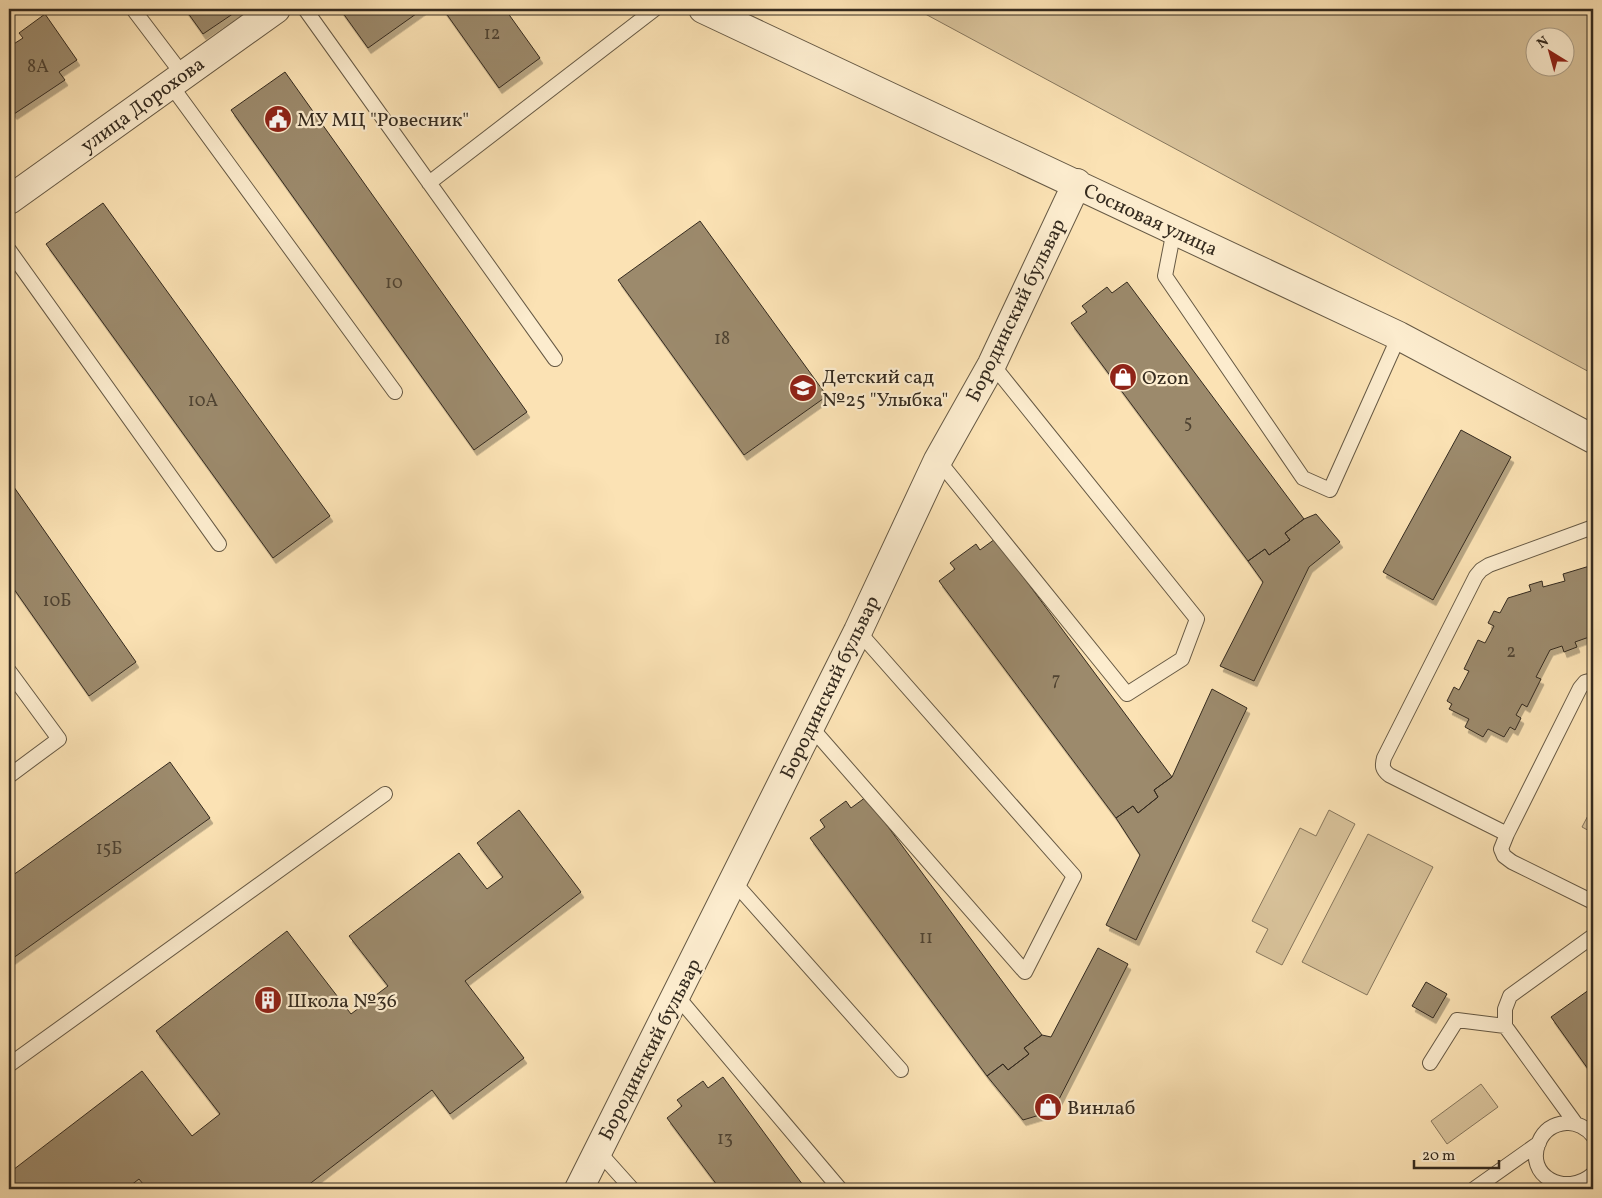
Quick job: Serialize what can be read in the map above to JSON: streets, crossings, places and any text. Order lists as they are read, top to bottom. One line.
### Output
{"streets":{"street":["улица Дорохова","Сосновая улица","Бородинский бульвар"]},"crossings":[["Сосновая улица","Бородинский бульвар"]],"places":{"public building":["МУ МЦ \"Ровесник\""],"shop":["Ozon","Винлаб"],"school or university":["Детский сад №25 \"Улыбка\""],"building":["Школа №36"]},"house_numbers":["12","8А","10","18","10А","5","10Б","2","7","15Б","11","13"],"scale_bar":"20 m","north":"top left"}
